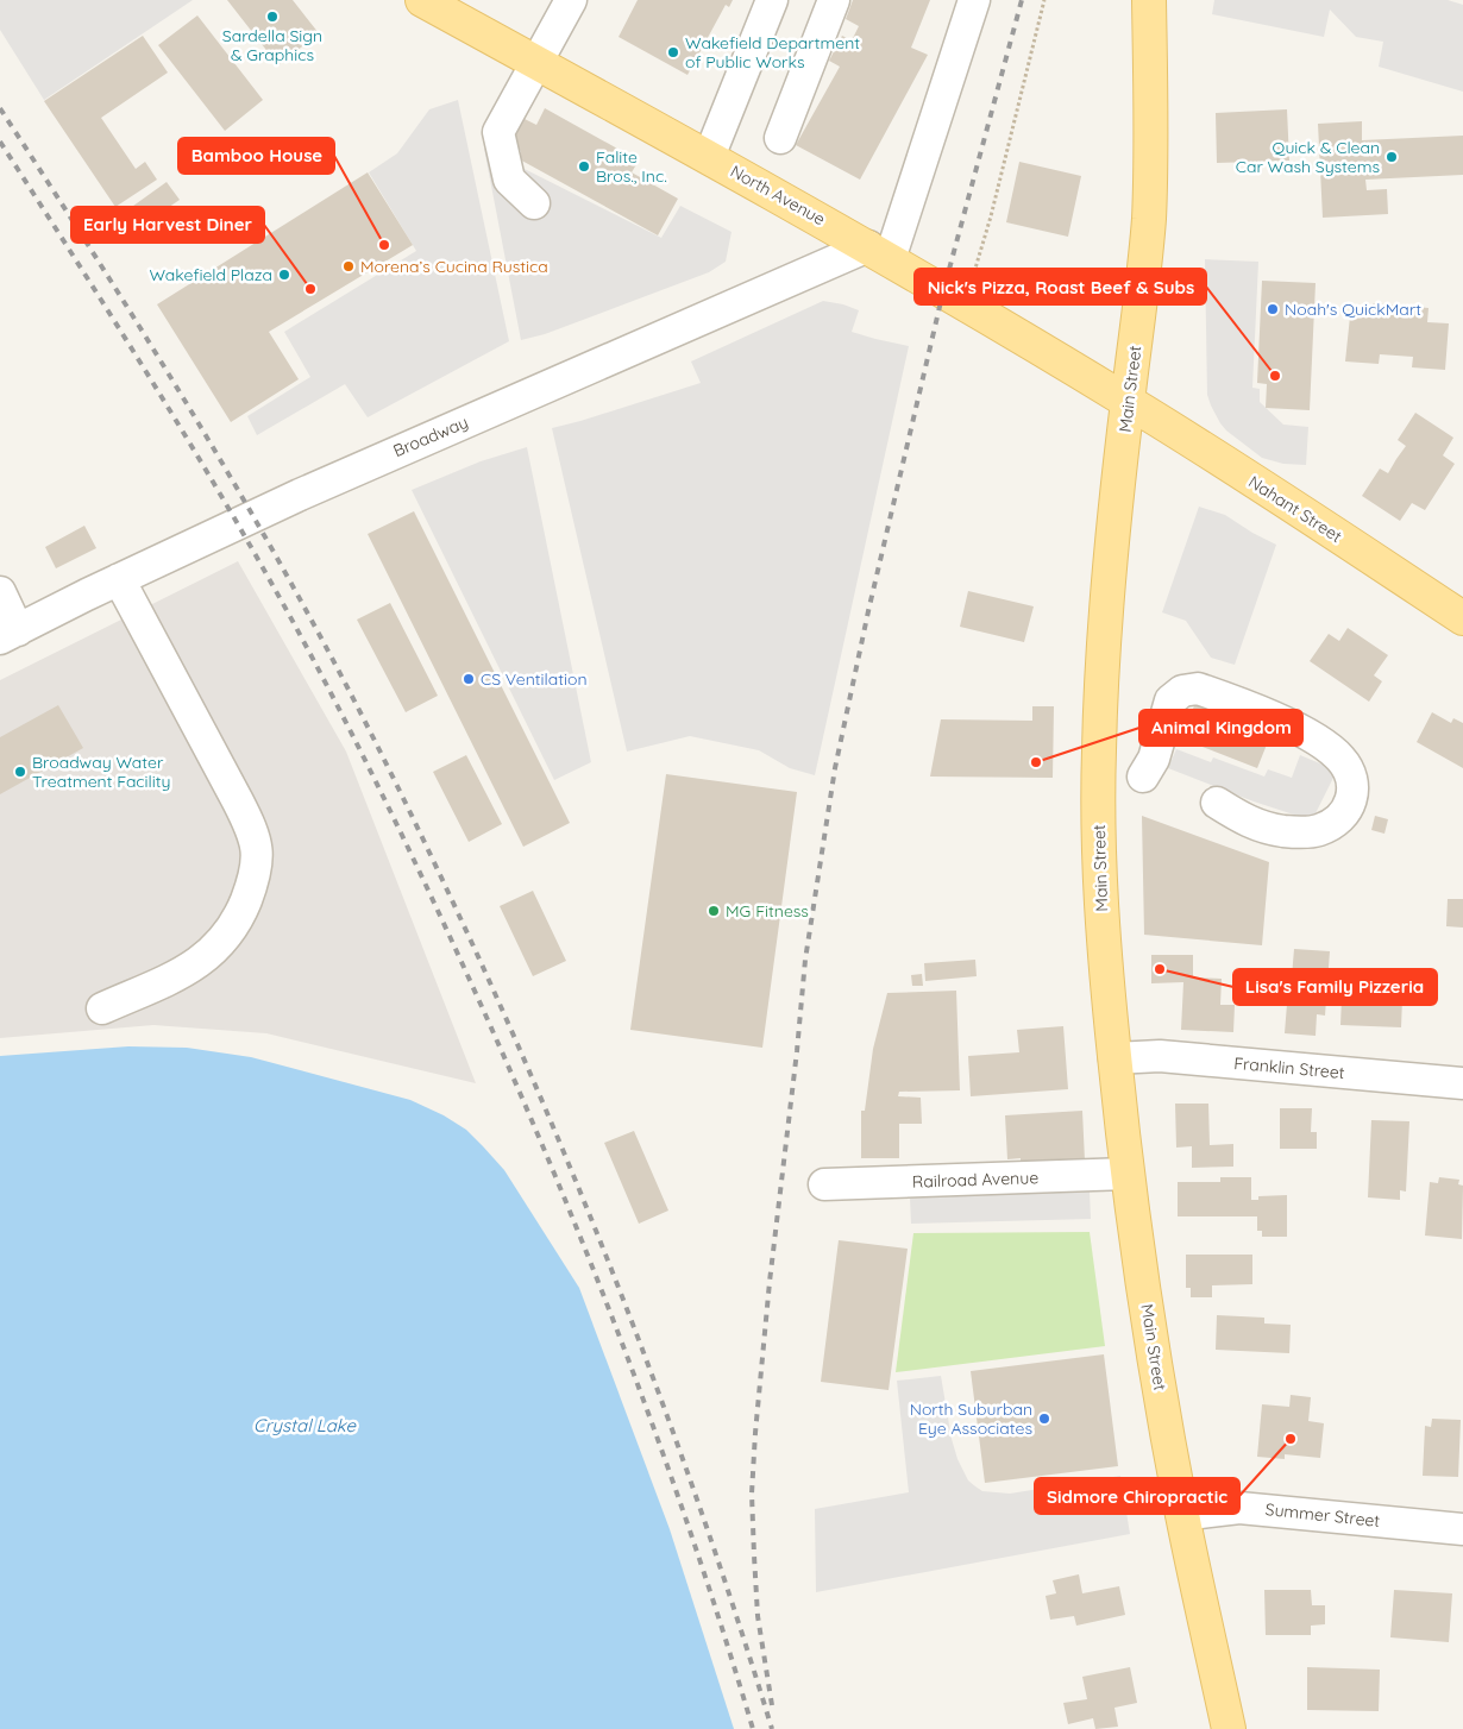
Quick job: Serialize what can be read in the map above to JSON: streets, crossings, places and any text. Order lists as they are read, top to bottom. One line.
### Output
{"streets":{"main road":["North Avenue","Main Street","Nahant Street"],"street":["Broadway","Franklin Street","Railroad Avenue","Summer Street"]},"crossings":[["North Avenue","Main Street"],["North Avenue","Broadway"],["North Avenue","Nahant Street"],["Main Street","Nahant Street"],["Main Street","Franklin Street"],["Main Street","Railroad Avenue"],["Main Street","Summer Street"]],"water":["Crystal Lake"],"places":["Sardella Sign & Graphics","Wakefield Department of Public Works","Quick & Clean Car Wash Systems","Falite Bros., Inc.","Bamboo House","Morena’s Cucina Rustica","Wakefield Plaza","Early Harvest Diner","Noah's QuickMart","Nick's Pizza, Roast Beef & Subs","CS Ventilation","Animal Kingdom","Broadway Water Treatment Facility","MG Fitness","Lisa's Family Pizzeria","North Suburban Eye Associates","Sidmore Chiropractic"]}
